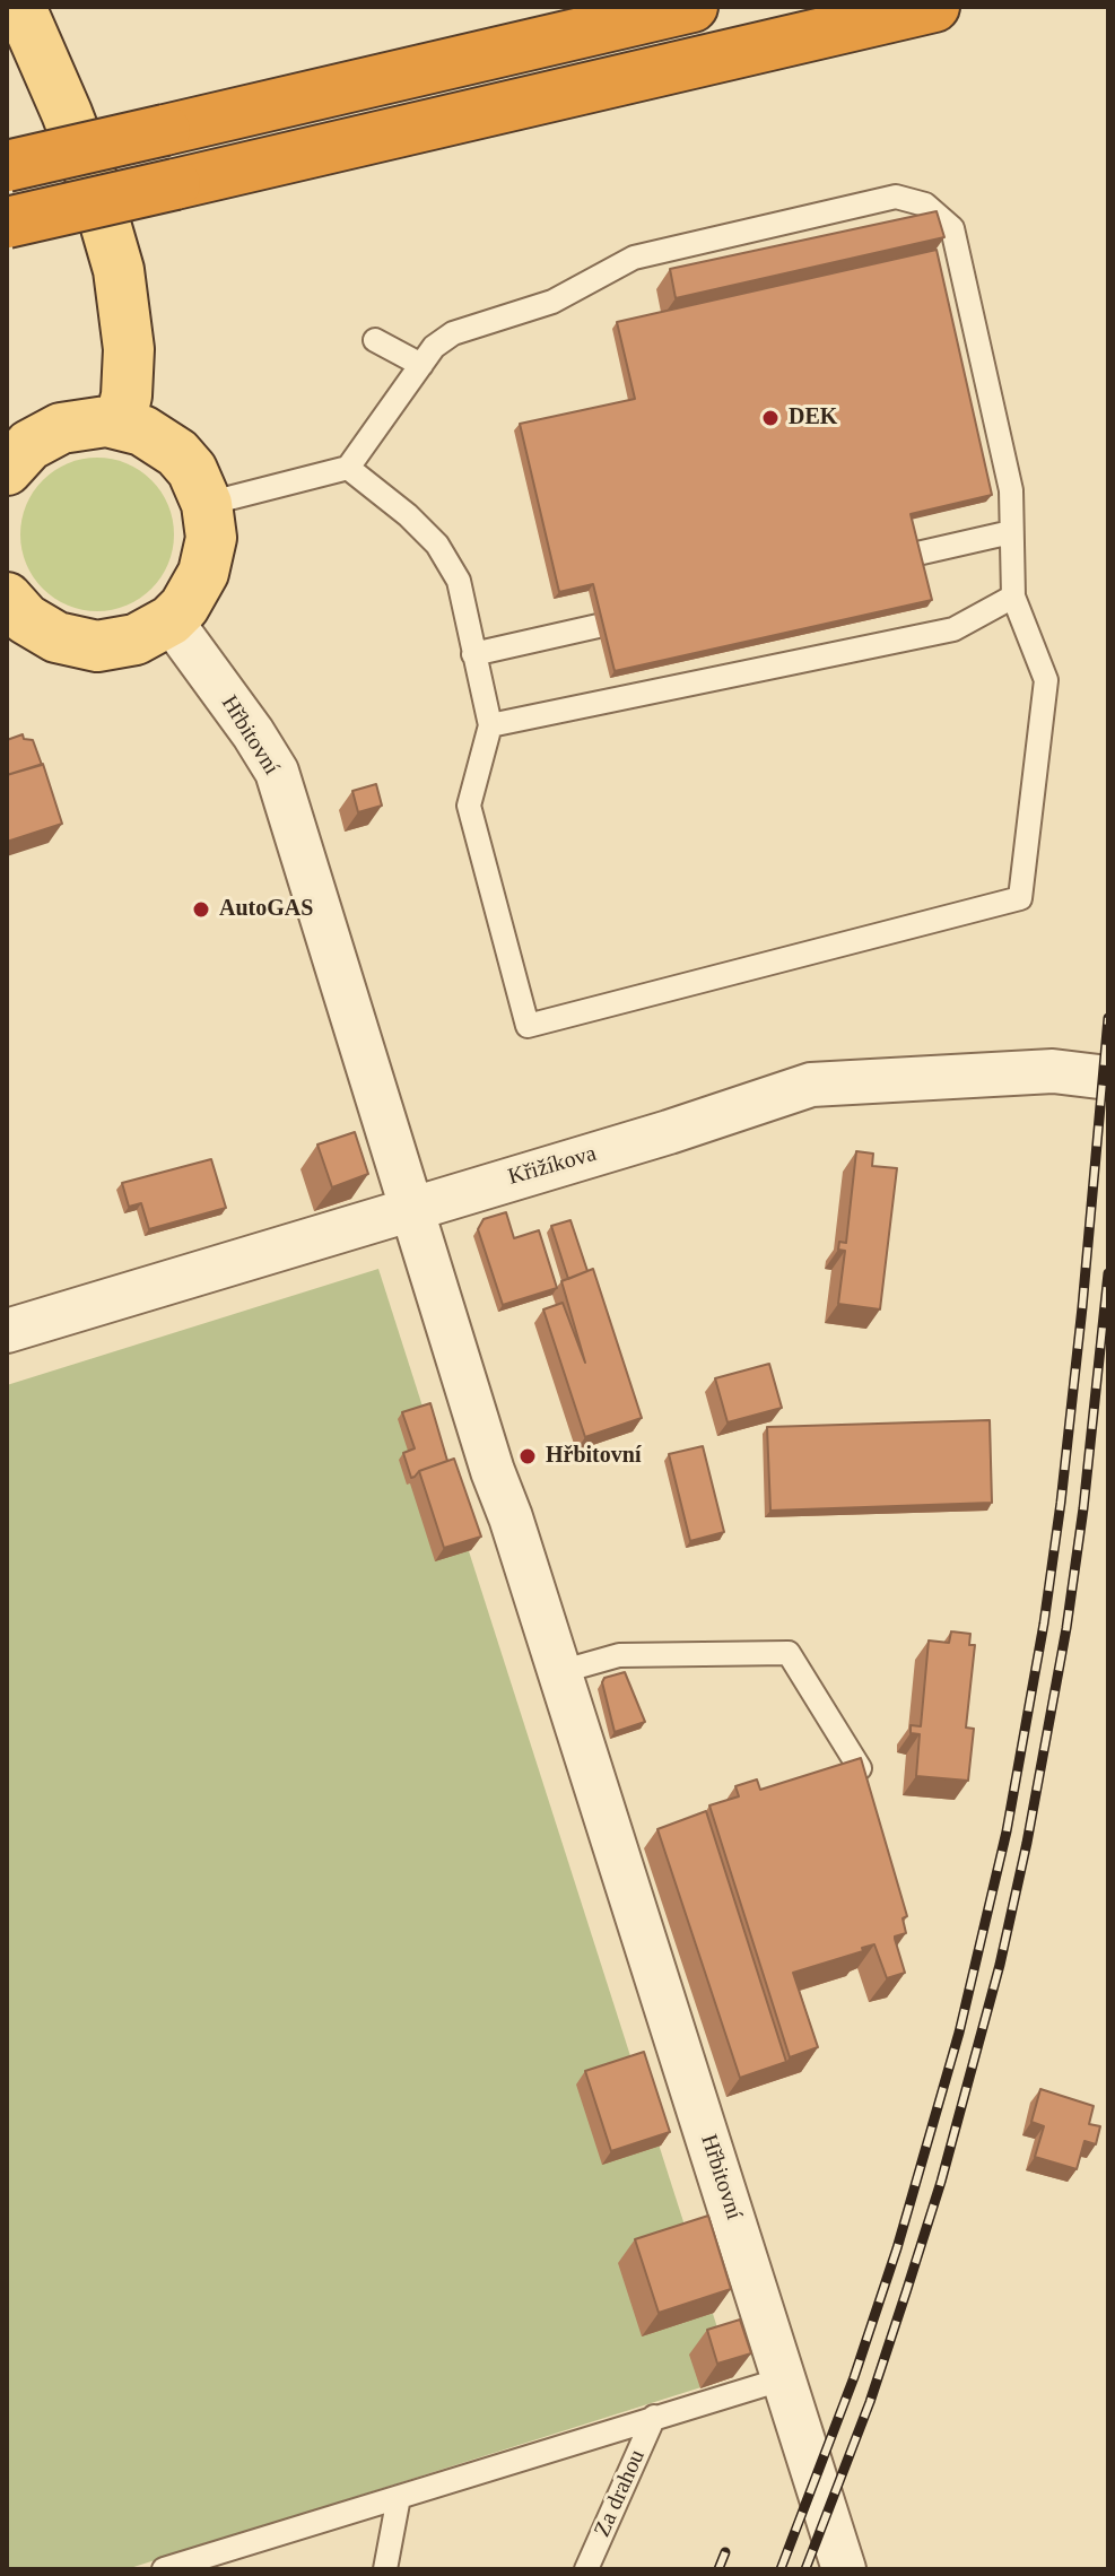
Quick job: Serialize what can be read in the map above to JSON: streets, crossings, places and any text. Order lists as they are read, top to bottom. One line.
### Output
{"streets":{"street":["Hřbitovní","Křižíkova"],"lane":["Za drahou"]},"crossings":[["Hřbitovní","Křižíkova"]],"places":["DEK","AutoGAS","Hřbitovní"]}
